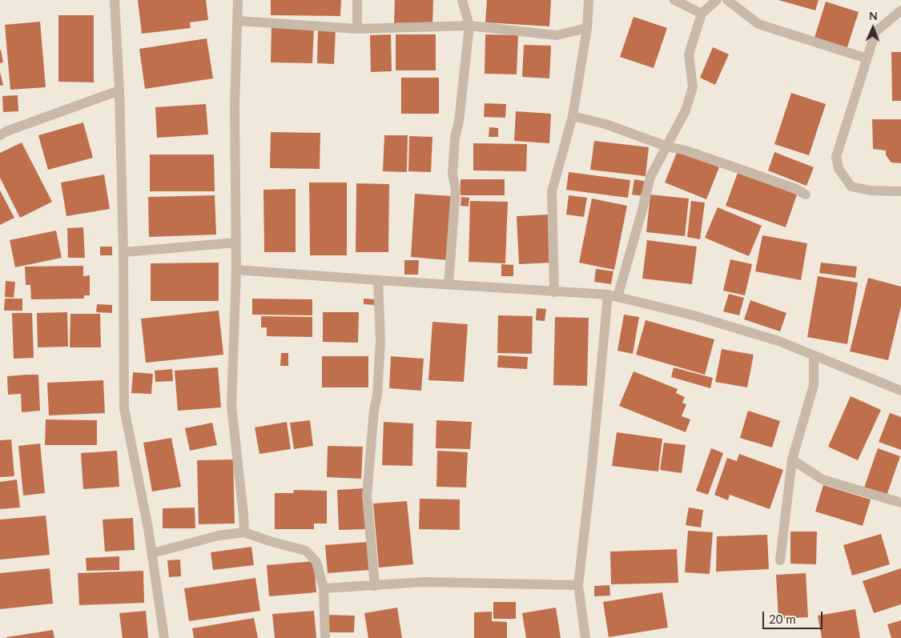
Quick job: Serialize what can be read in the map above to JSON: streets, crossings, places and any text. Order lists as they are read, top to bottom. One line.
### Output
{"scale_bar":"20 m","north":"top"}
